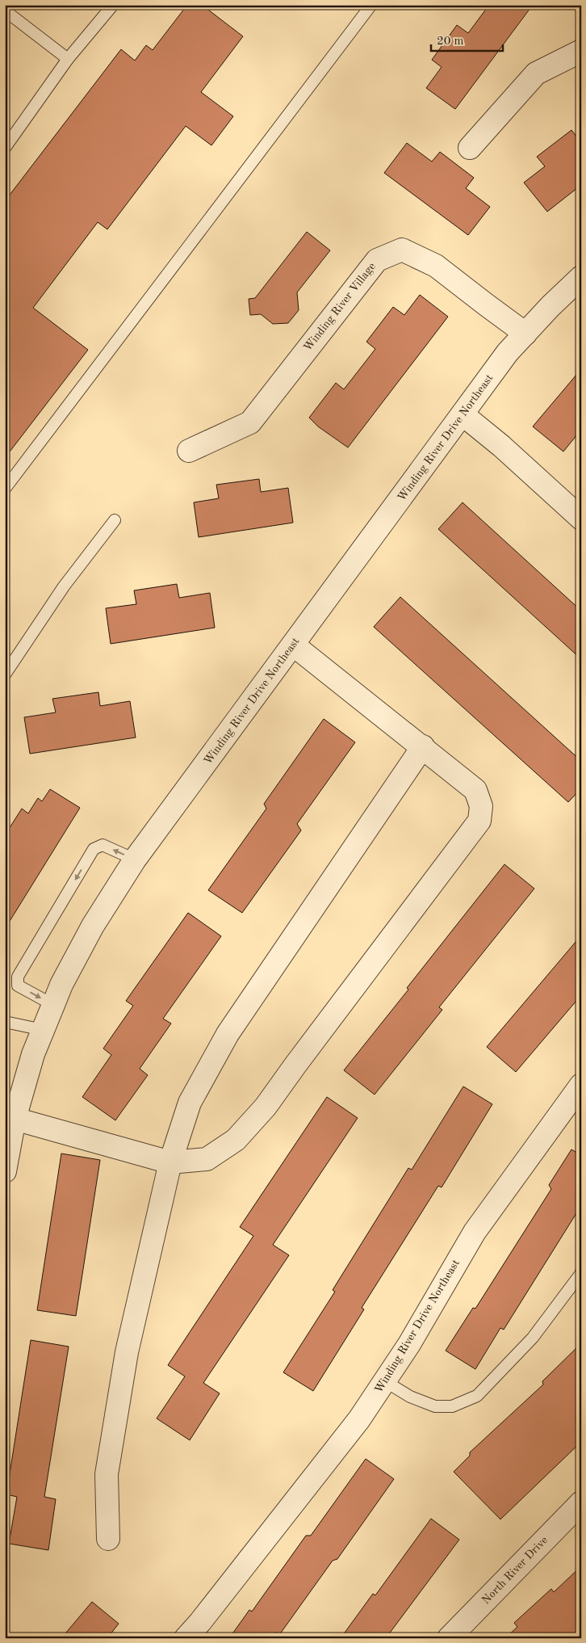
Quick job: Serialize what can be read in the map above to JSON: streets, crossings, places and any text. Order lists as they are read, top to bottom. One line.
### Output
{"streets":{"street":["Winding River Village","Winding River Drive Northeast","North River Drive"]},"crossings":[["Winding River Village","Winding River Drive Northeast"]],"scale_bar":"20 m"}
